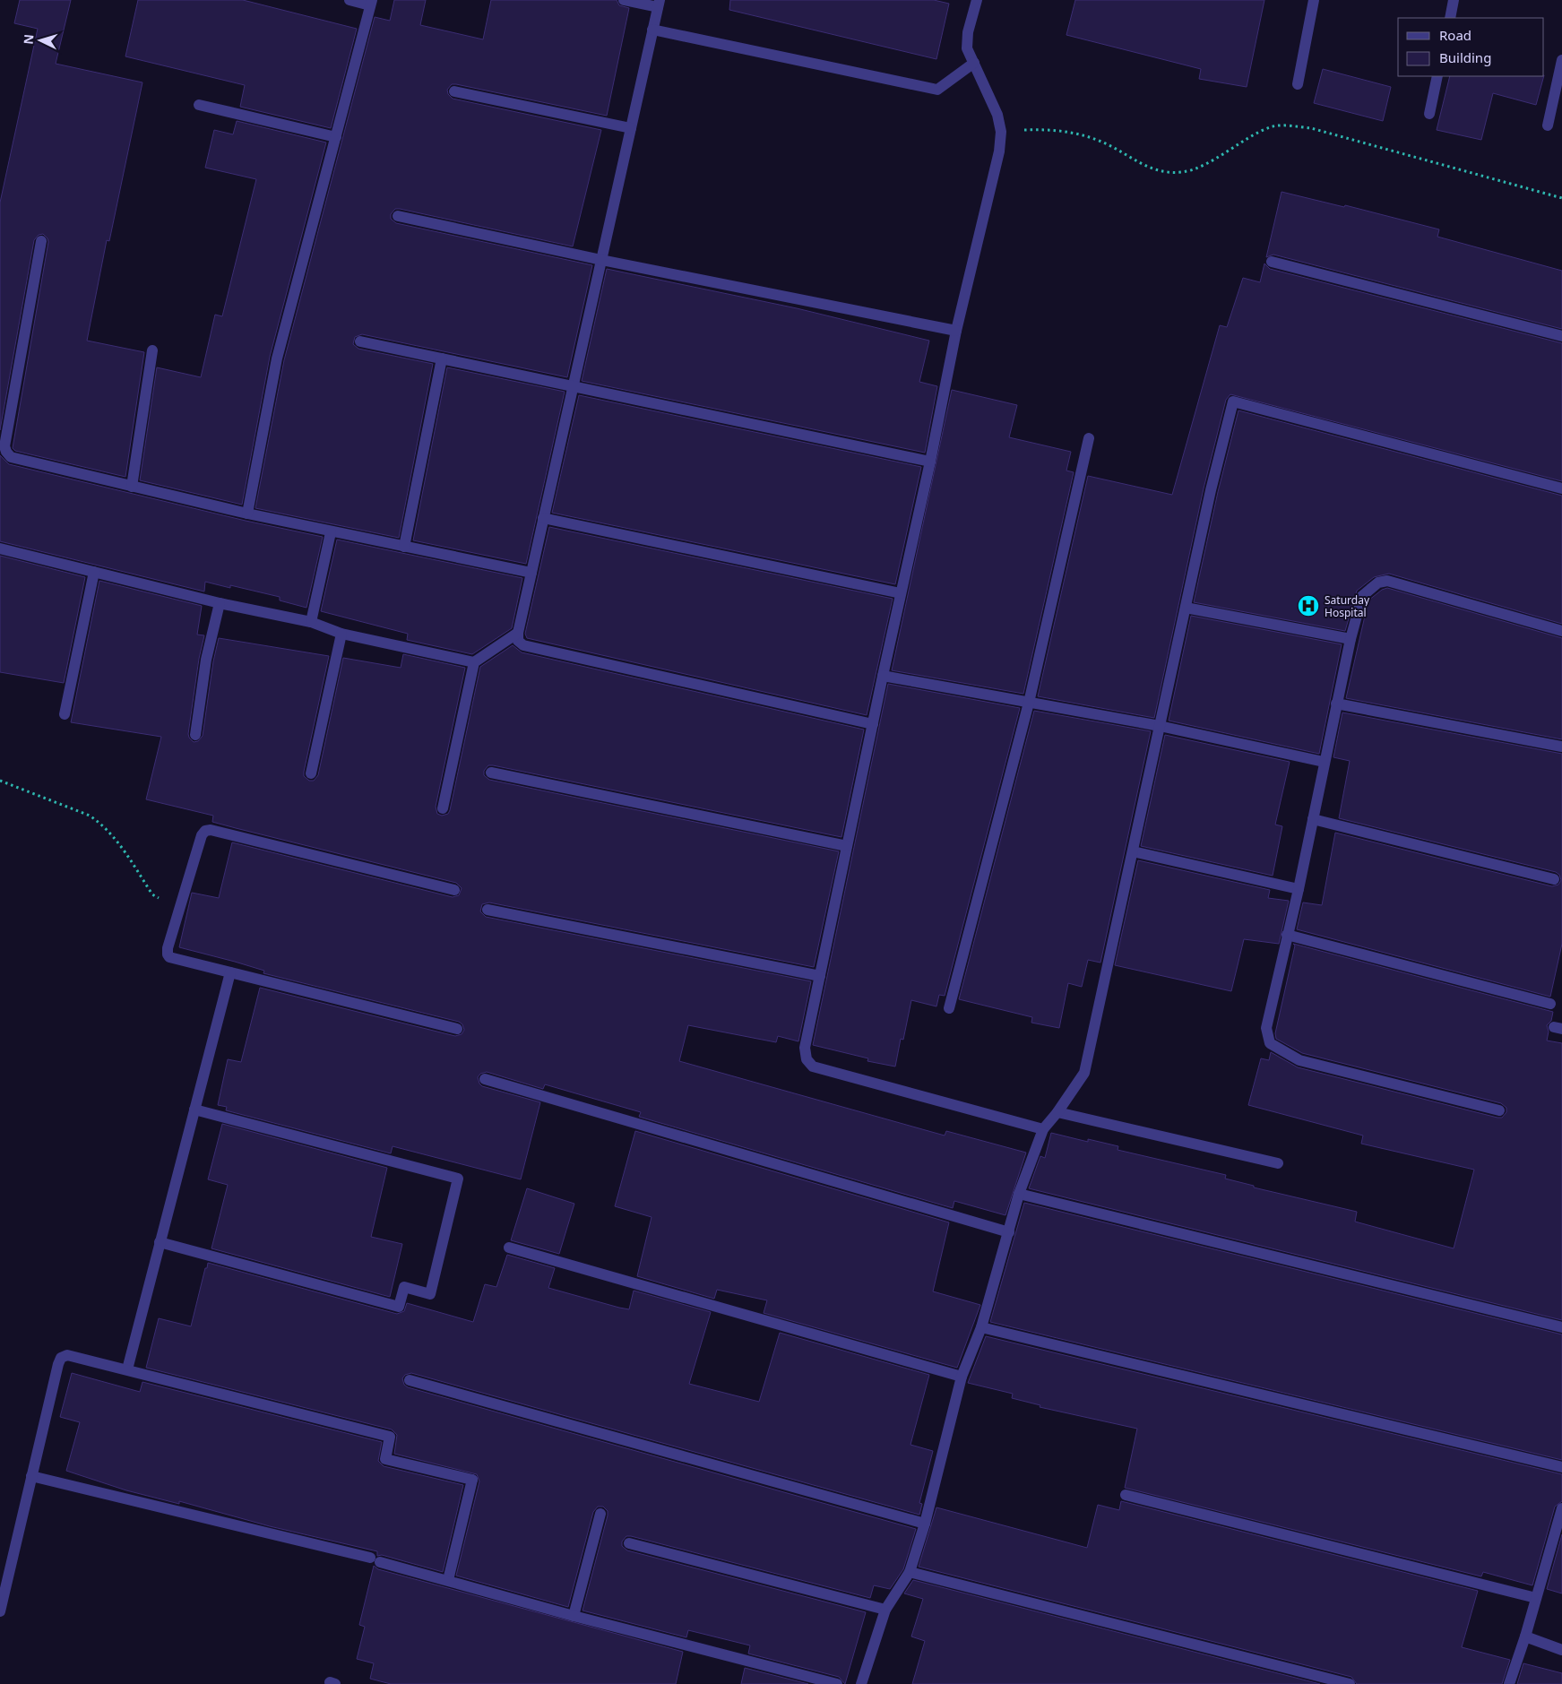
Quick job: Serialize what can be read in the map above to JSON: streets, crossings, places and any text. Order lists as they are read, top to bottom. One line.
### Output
{"places":{"hospital":["Saturday Hospital"]},"legend":["Road","Building"],"north":"left"}
